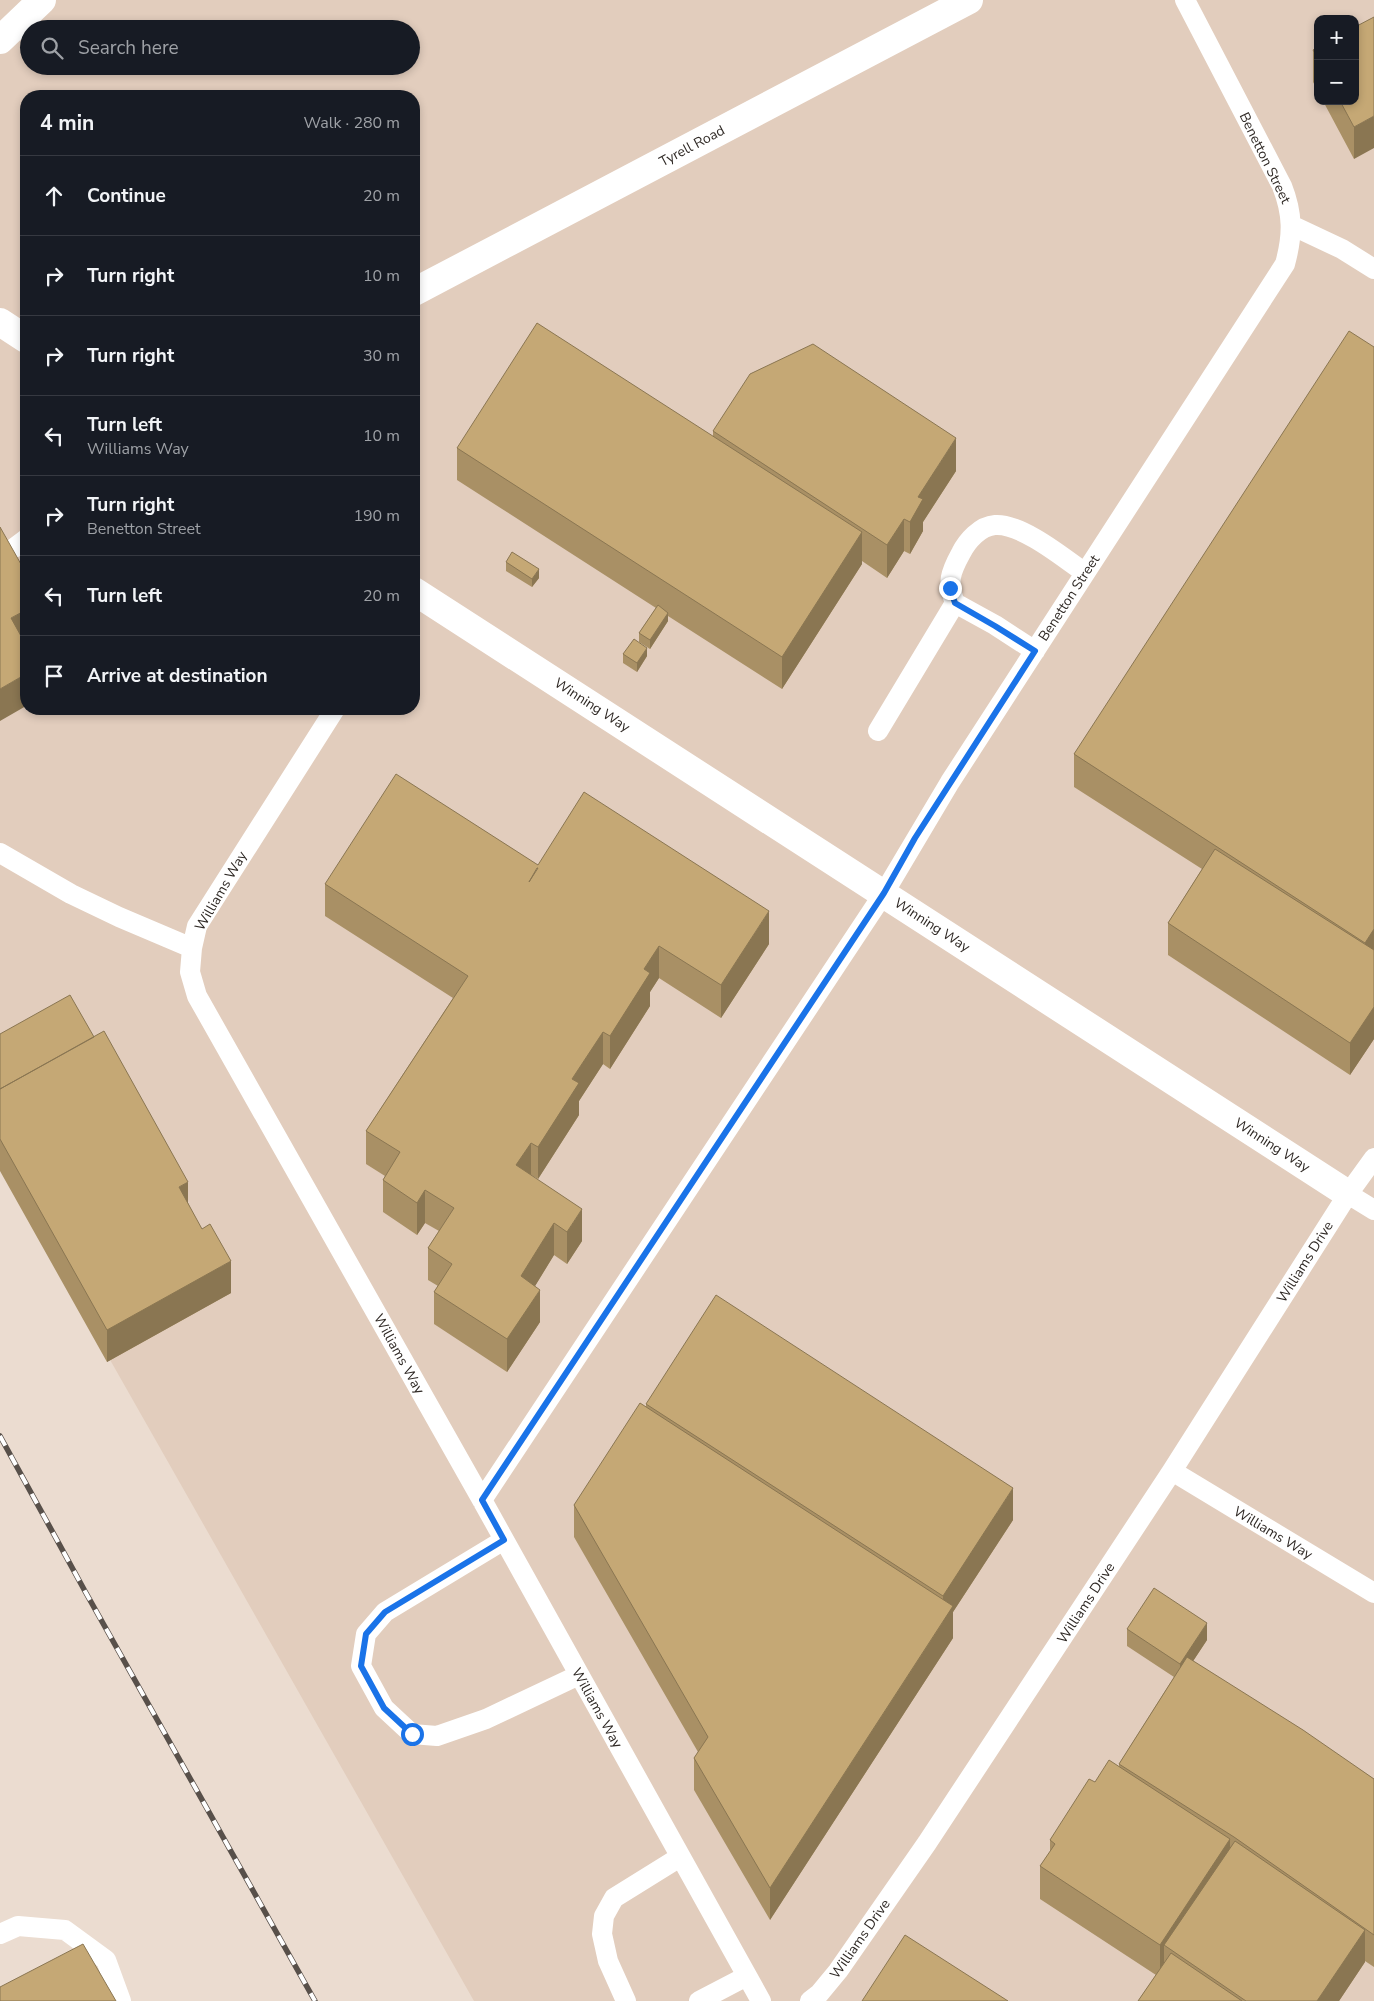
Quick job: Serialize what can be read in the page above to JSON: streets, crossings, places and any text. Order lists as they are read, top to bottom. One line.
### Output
{"streets":{"street":["Tyrell Road","Winning Way"],"lane":["Benetton Street","Williams Way","Williams Drive"]},"crossings":[["Benetton Street","Winning Way"],["Benetton Street","Williams Way"],["Winning Way","Williams Drive"],["Williams Way","Williams Drive"]],"page":{"map_buttons":["+","−"],"search":"Search here","heading":["4 min","Walk · 280 m"],"list":[["Continue","20 m"],["Turn right","10 m"],["Turn right","30 m"],["Turn left","Williams Way","10 m"],["Turn right","Benetton Street","190 m"],["Turn left","20 m"],"Arrive at destination"]}}
